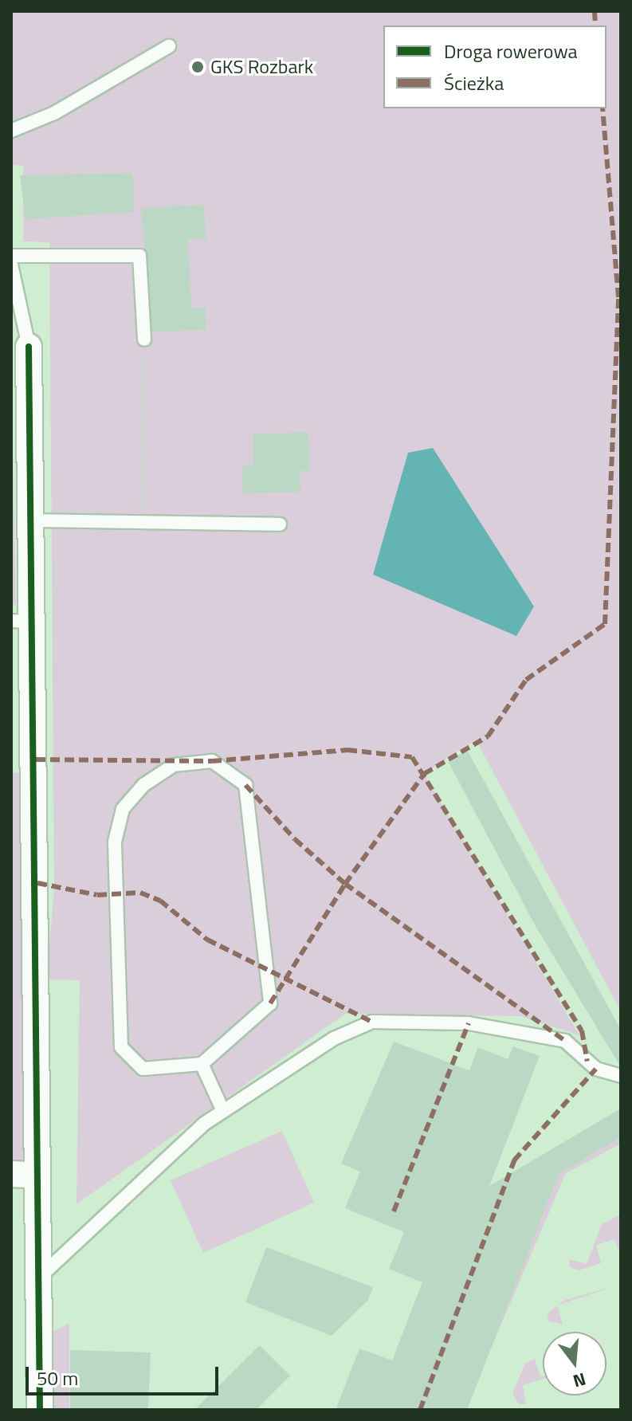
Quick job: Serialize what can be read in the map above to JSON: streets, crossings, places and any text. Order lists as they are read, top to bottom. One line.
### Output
{"places":["GKS Rozbark"],"legend":["Droga rowerowa","Ścieżka"],"scale_bar":"50 m","north":"bottom"}
